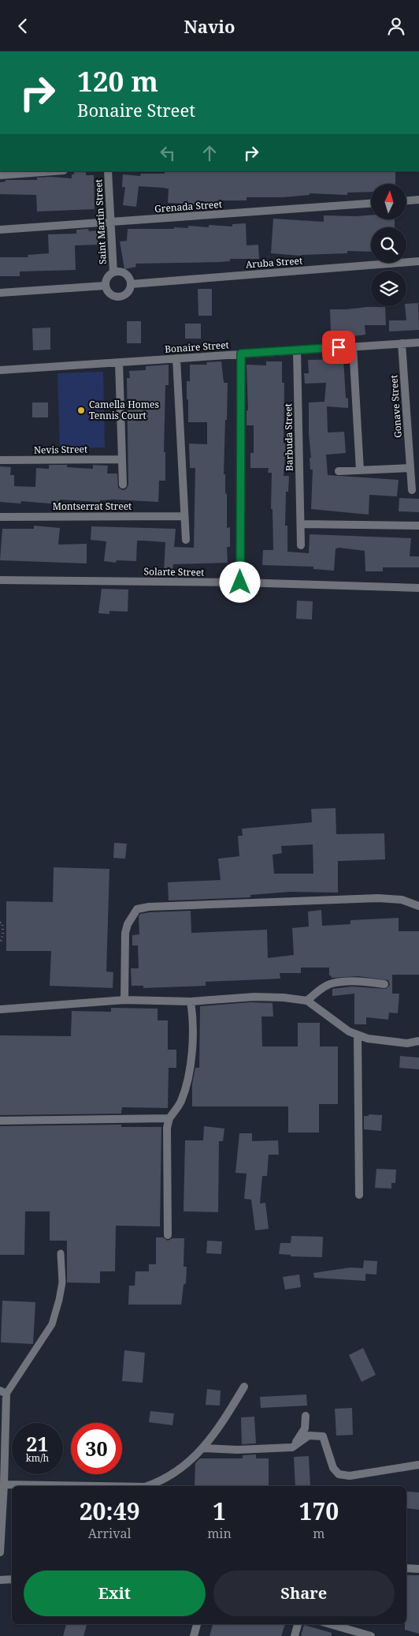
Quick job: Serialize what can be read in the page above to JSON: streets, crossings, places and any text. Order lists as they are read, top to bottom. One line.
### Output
{"streets":{"street":["Grenada Street","Saint Martin Street","Aruba Street","Bonaire Street","Gonave Street","Barbuda Street","Nevis Street","Montserrat Street","Solarte Street"]},"crossings":[["Grenada Street","Saint Martin Street"],["Saint Martin Street","Aruba Street"],["Bonaire Street","Gonave Street"],["Bonaire Street","Barbuda Street"]],"places":["Camella Homes Tennis Court"],"north":"top","page":{"header":"Navio","turn":["120 m","Bonaire Street"],"speed":"21 km/h","limit":"30","eta":["20:49","Arrival","1","min","170","m"],"buttons":["Exit","Share"]}}
